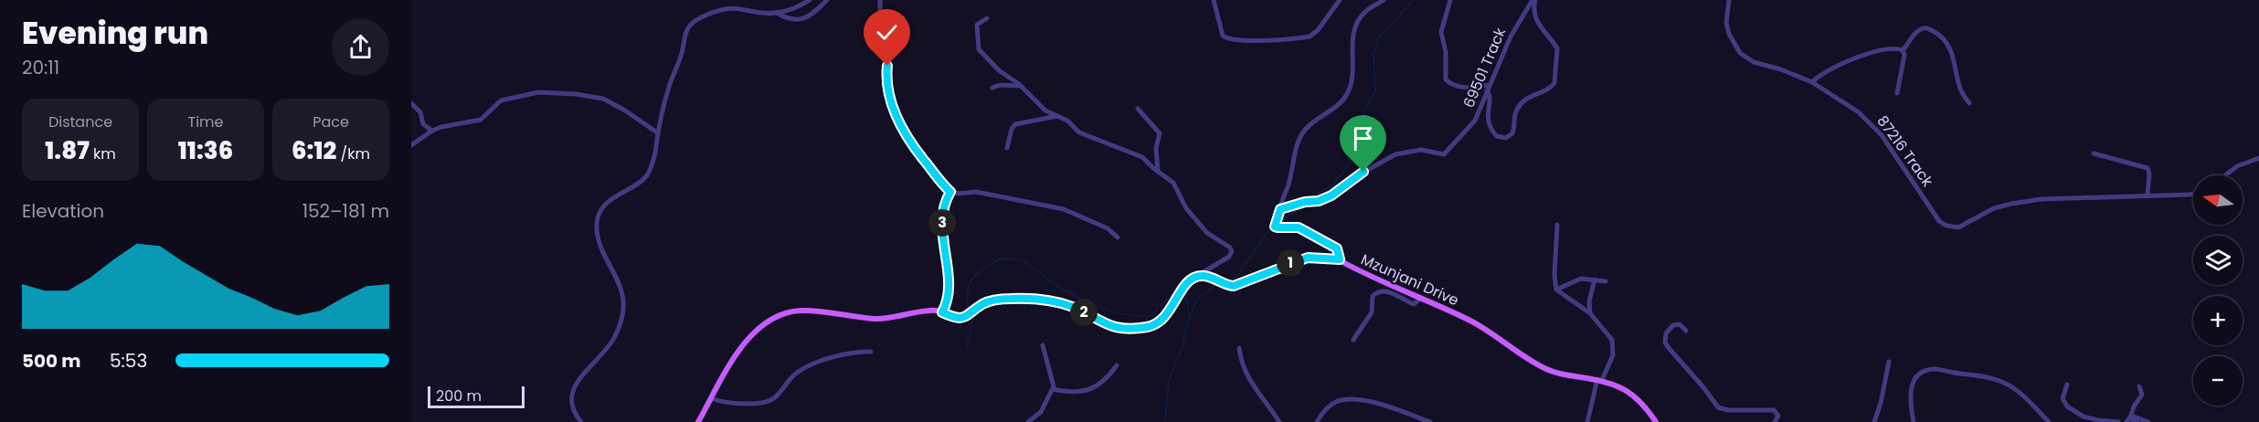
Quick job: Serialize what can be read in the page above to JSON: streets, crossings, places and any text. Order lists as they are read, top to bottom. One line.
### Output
{"streets":{"main road":["Mzunjani Drive"],"street":["69501 Track","87216 Track"]},"scale_bar":"200 m","north":"left","page":{"heading":["Evening run","20:11"],"stats":[["Distance","1.87 km"],["Time","11:36"],["Pace","6:12 /km"]],"map_buttons":["+","−"],"chart":["Elevation","152–181 m"],"pins":["3","1","2"],"list":[{"name":"500 m","note":"5:53"}],"scale":"200 m"}}
